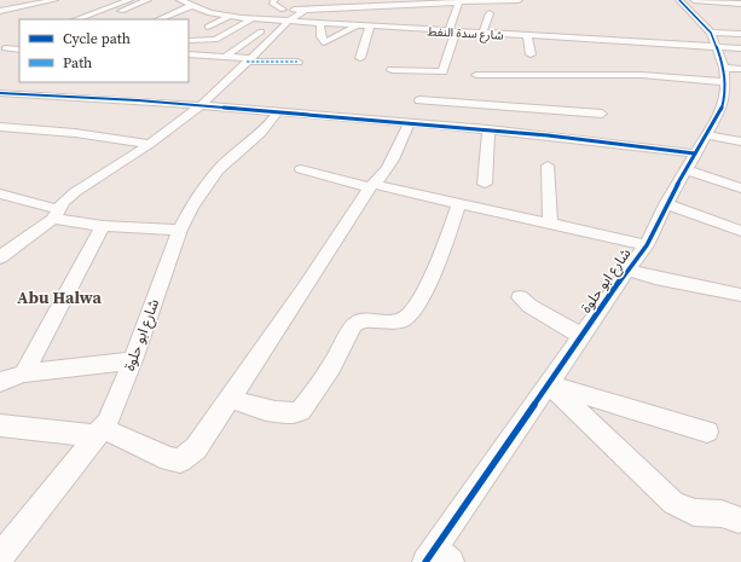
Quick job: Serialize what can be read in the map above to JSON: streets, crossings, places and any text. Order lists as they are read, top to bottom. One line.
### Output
{"streets":{"street":["شارع سدة النفط","شارع ابو حلوة"]},"crossings":[["شارع سدة النفط","شارع ابو حلوة"]],"districts":["Abu Halwa"],"legend":["Cycle path","Path"]}
